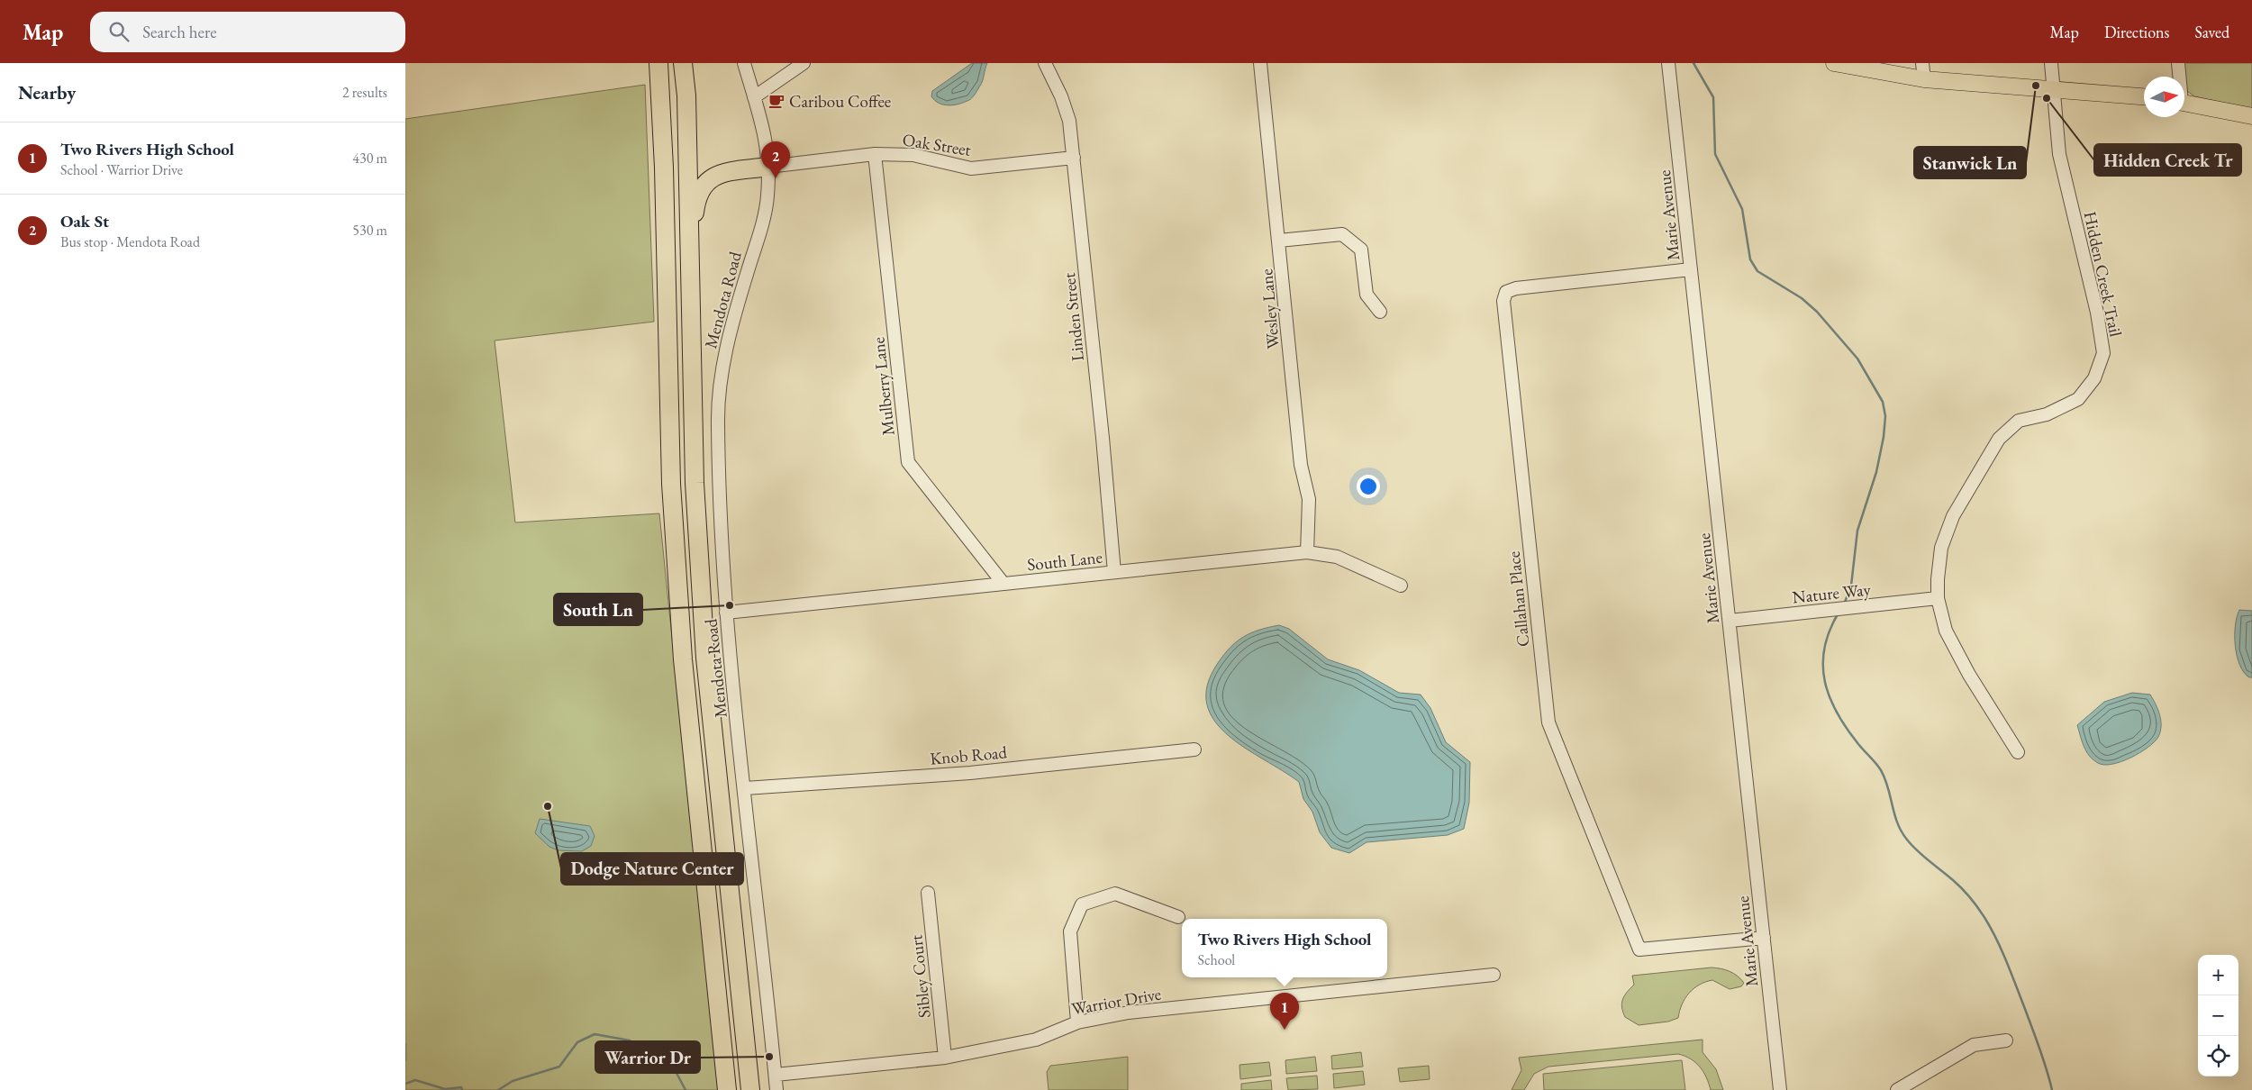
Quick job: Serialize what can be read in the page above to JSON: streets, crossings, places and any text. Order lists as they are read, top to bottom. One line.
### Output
{"streets":{"street":["Oak Street","Marie Avenue","Hidden Creek Trail","Mendota Road","Wesley Lane","Linden Street","Mulberry Lane","South Lane","Nature Way","Callahan Place","Knob Road","Sibley Court","Warrior Drive"]},"crossings":[["Oak Street","Mendota Road"],["Oak Street","Linden Street"],["Oak Street","Mulberry Lane"],["Marie Avenue","Nature Way"],["Marie Avenue","Callahan Place"],["Hidden Creek Trail","Nature Way"],["Mendota Road","South Lane"],["Mendota Road","Knob Road"],["Mendota Road","Warrior Drive"],["Wesley Lane","South Lane"],["Linden Street","South Lane"],["Mulberry Lane","South Lane"],["Sibley Court","Warrior Drive"]],"places":{"other":["Stanwick Ln","Hidden Creek Tr","South Ln","Dodge Nature Center","Warrior Dr"],"cafe":["Caribou Coffee"]},"north":"right","page":{"header":"Map","search":"Search here","nav":["Map","Directions","Saved"],"heading":["Nearby","2 results"],"list":[{"mark":"1","name":"Two Rivers High School","note":"School · Warrior Drive","value":"430 m"},{"mark":"2","name":"Oak St","note":"Bus stop · Mendota Road","value":"530 m"}],"pins":["2","1"],"popup":["Two Rivers High School","School"],"map_buttons":["+","−"]}}
